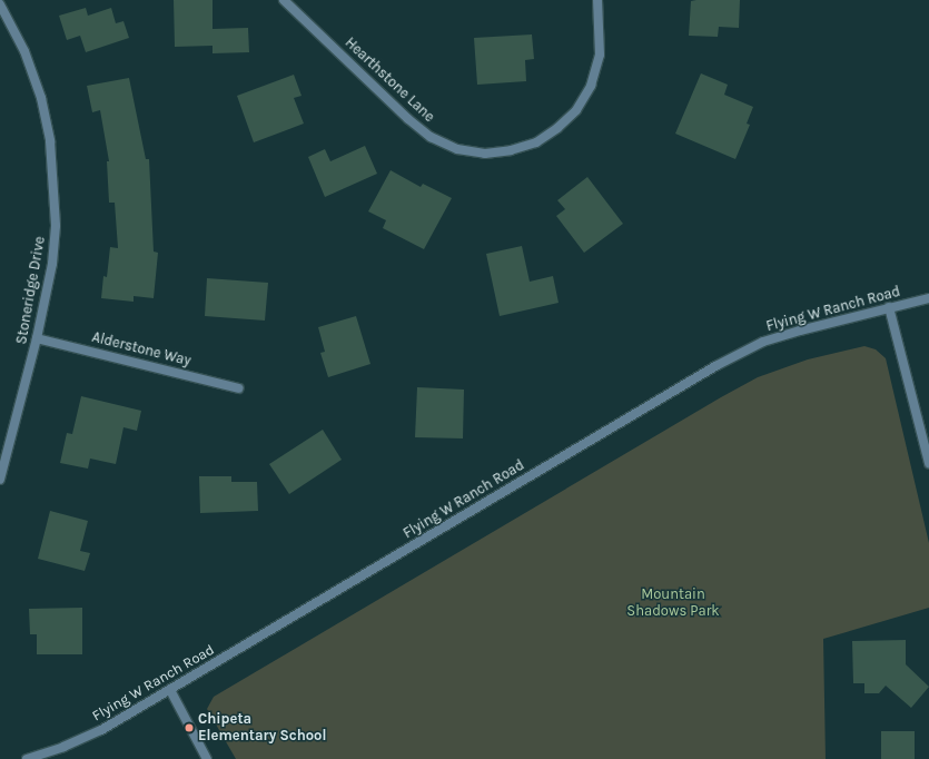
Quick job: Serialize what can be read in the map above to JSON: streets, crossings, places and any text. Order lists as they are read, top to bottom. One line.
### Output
{"streets":{"street":["Hearthstone Lane","Stoneridge Drive","Flying W Ranch Road","Alderstone Way"]},"crossings":[["Stoneridge Drive","Alderstone Way"]],"parks":["Mountain Shadows Park"],"places":["Chipeta Elementary School"]}
